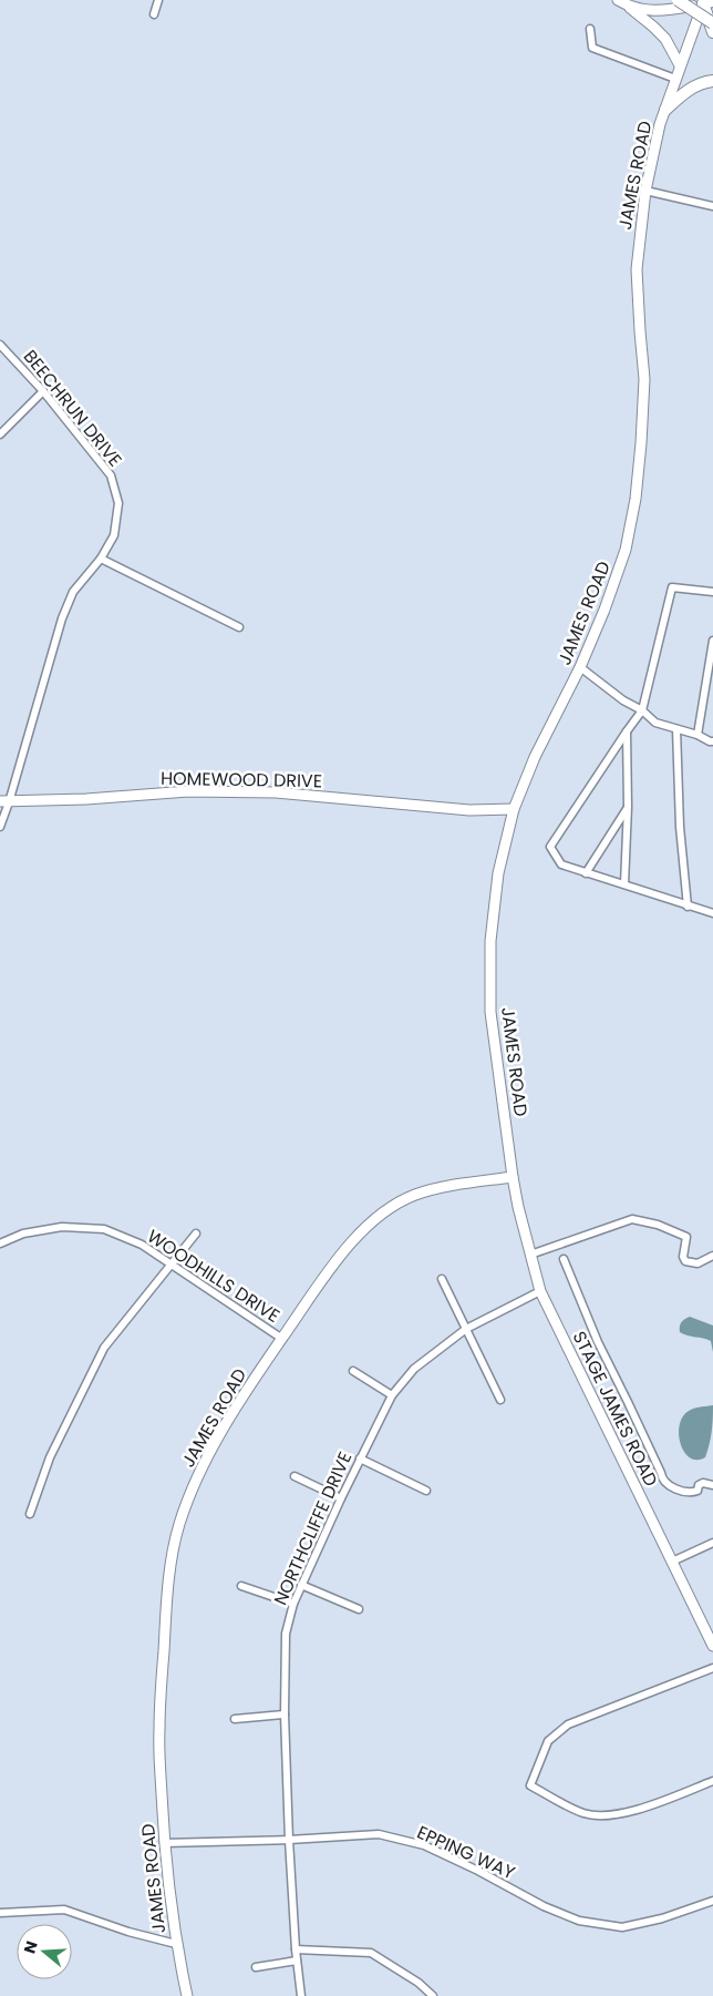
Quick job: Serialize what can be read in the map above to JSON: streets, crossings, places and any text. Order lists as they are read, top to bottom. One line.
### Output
{"streets":{"main road":["JAMES ROAD","HOMEWOOD DRIVE","STAGE JAMES ROAD"],"street":["BEECHRUN DRIVE","WOODHILLS DRIVE","NORTHCLIFFE DRIVE","EPPING WAY"]},"crossings":[["JAMES ROAD","HOMEWOOD DRIVE"],["JAMES ROAD","WOODHILLS DRIVE"],["JAMES ROAD","STAGE JAMES ROAD"],["JAMES ROAD","EPPING WAY"],["BEECHRUN DRIVE","HOMEWOOD DRIVE"],["STAGE JAMES ROAD","NORTHCLIFFE DRIVE"],["NORTHCLIFFE DRIVE","EPPING WAY"]],"north":"left"}
